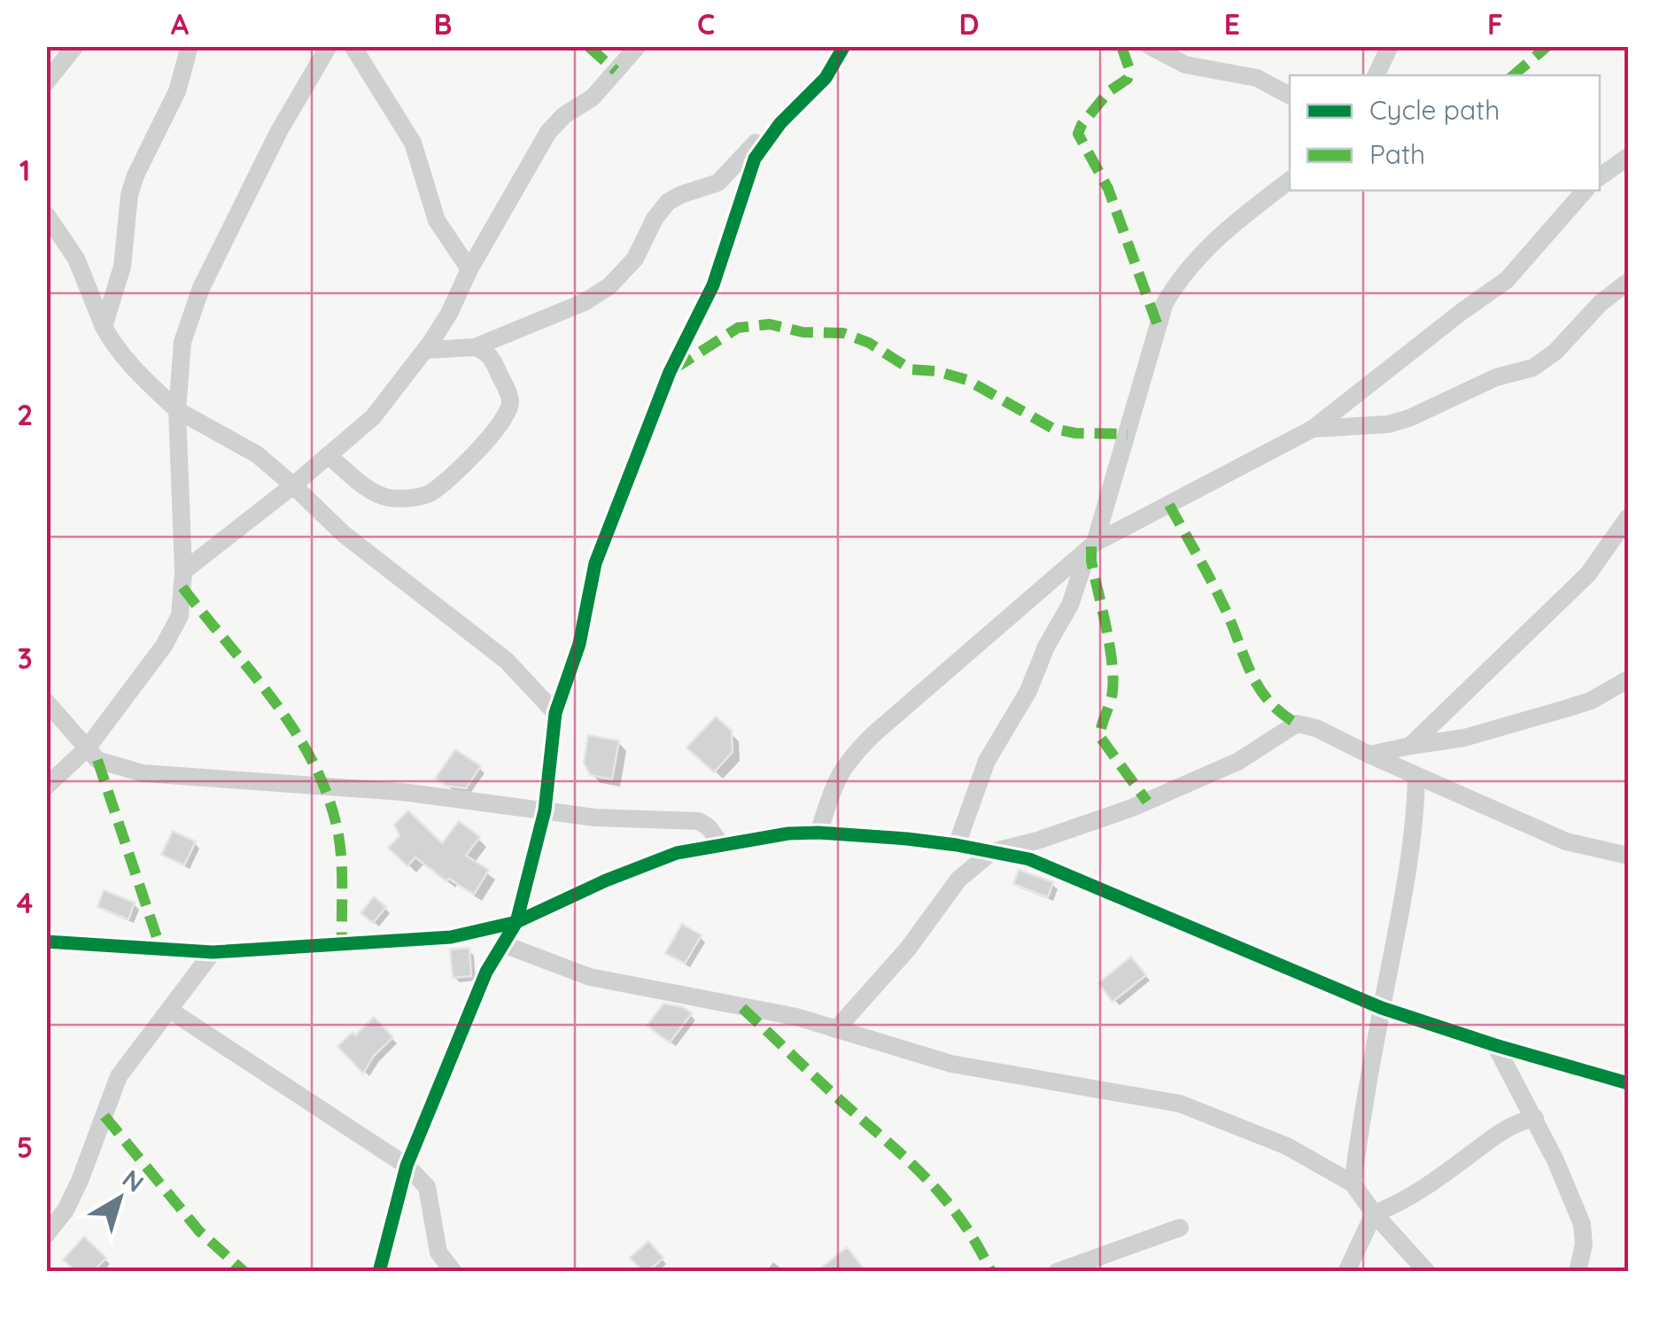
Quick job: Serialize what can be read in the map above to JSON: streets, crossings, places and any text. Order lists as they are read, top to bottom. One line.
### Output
{"legend":["Cycle path","Path"],"north":"top right","grid":{"columns":["A","B","C","D","E","F"],"rows":["1","2","3","4","5"]}}
